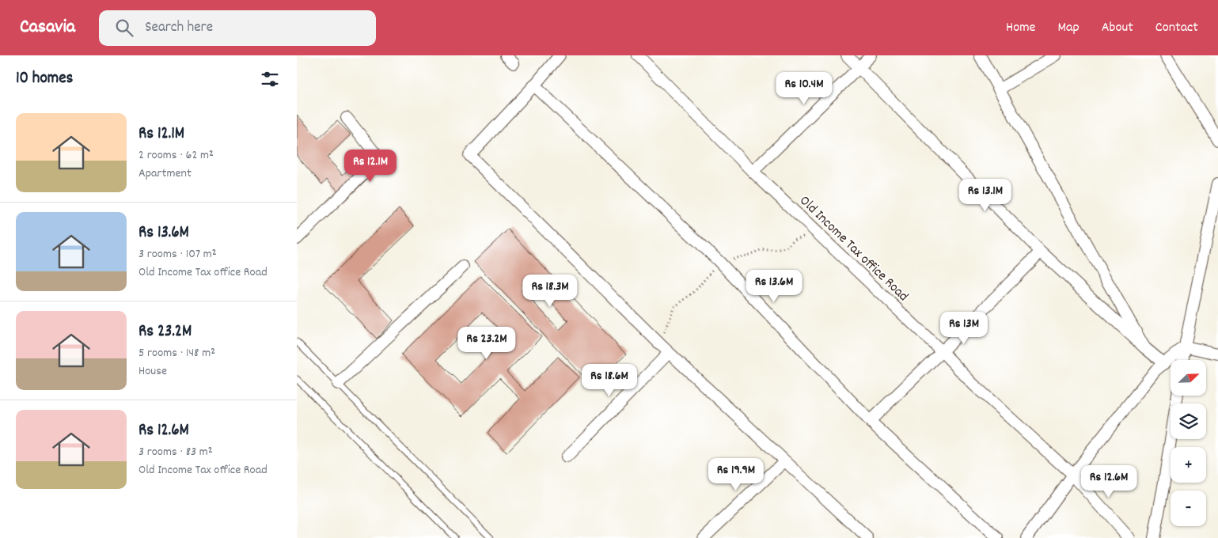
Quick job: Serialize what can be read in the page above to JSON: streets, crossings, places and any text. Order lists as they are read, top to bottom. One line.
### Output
{"streets":{"street":["Old Income Tax office Road"]},"north":"top right","page":{"header":"Casavia","search":"Search here","nav":["Home","Map","About","Contact"],"heading":"10 homes","price":["Rs 10.4M","Rs 12.1M","Rs 13.1M","Rs 13.6M","Rs 18.3M","Rs 13M","Rs 23.2M","Rs 18.6M","Rs 19.9M","Rs 12.6M"],"list":[{"name":"Rs 12.1M","note":"2 rooms · 62 m² · Apartment"},{"name":"Rs 13.6M","note":"3 rooms · 107 m² · Old Income Tax office Road"},{"name":"Rs 23.2M","note":"5 rooms · 148 m² · House"},{"name":"Rs 12.6M","note":"3 rooms · 83 m² · Old Income Tax office Road"}],"map_buttons":["+","−"]}}
